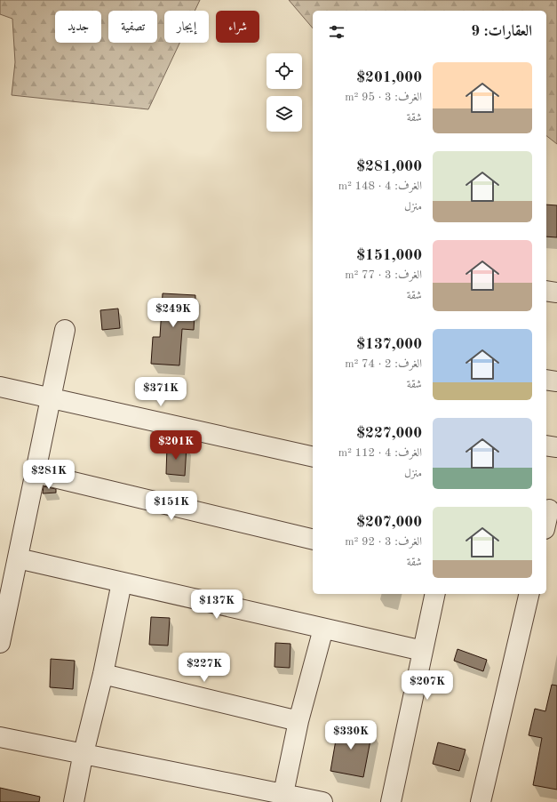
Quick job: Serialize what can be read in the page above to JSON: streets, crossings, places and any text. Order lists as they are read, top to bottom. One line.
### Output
{"page":{"chip":["شراء","إيجار","تصفية","جديد"],"heading":"العقارات: 9","list":[{"name":"$201,000","note":"الغرف: 3 · 95 m² · شقة"},{"name":"$281,000","note":"الغرف: 4 · 148 m² · منزل"},{"name":"$151,000","note":"الغرف: 3 · 77 m² · شقة"},{"name":"$137,000","note":"الغرف: 2 · 74 m² · شقة"},{"name":"$227,000","note":"الغرف: 4 · 112 m² · منزل"},{"name":"$207,000","note":"الغرف: 3 · 92 m² · شقة"}],"price":["$249K","$371K","$201K","$281K","$151K","$137K","$227K","$207K","$330K"]}}
